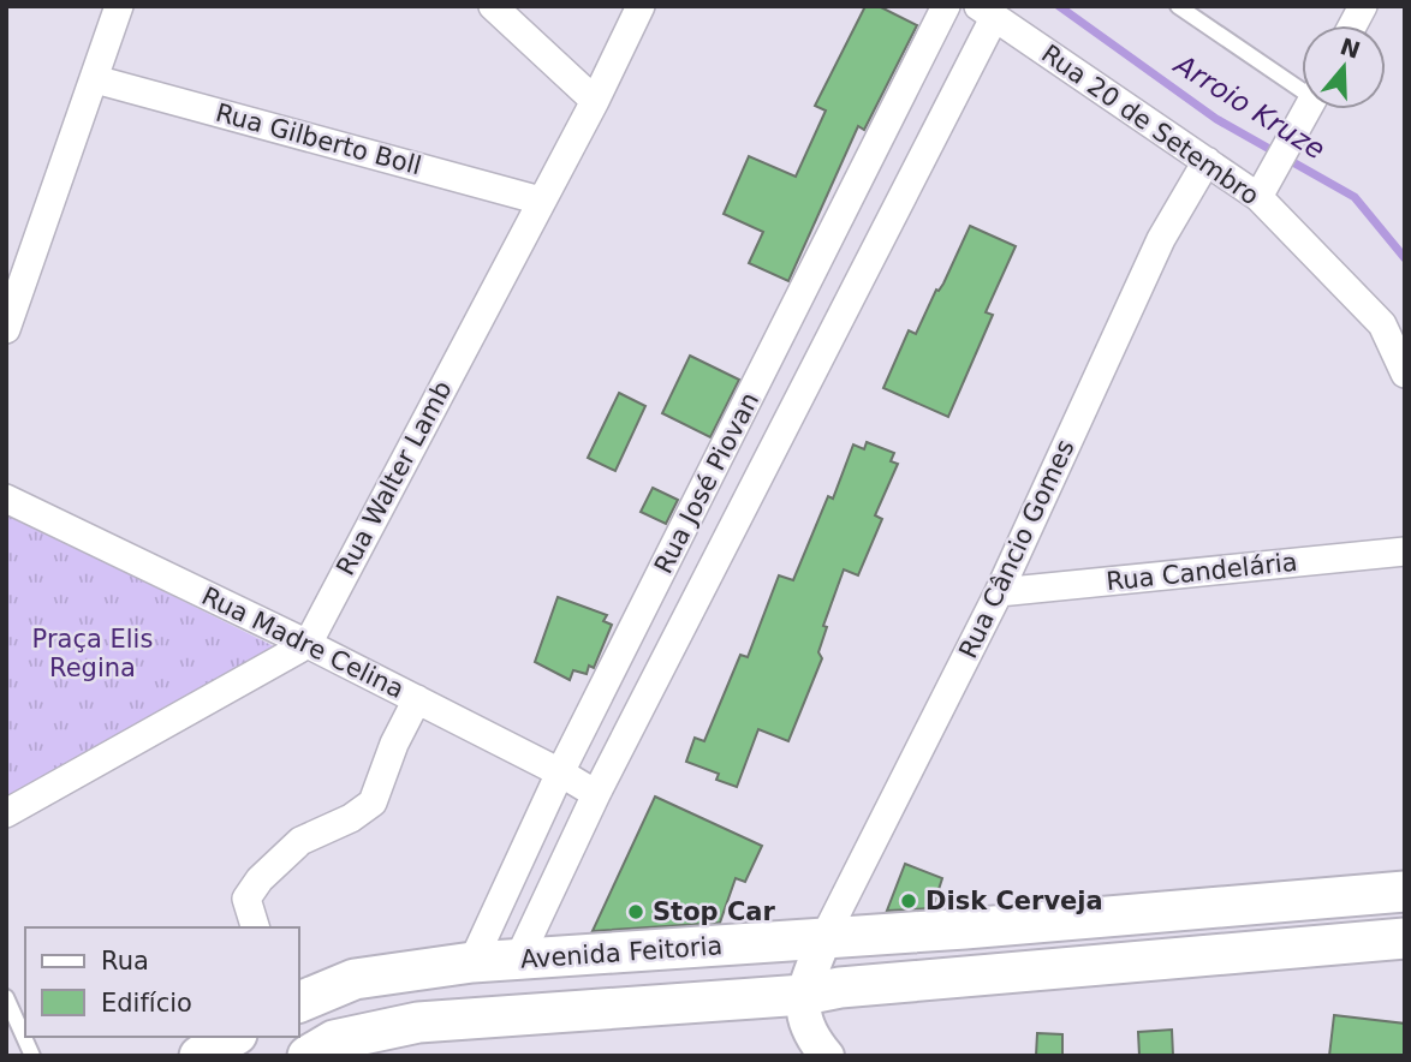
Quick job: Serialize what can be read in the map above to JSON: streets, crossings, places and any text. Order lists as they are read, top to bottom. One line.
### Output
{"streets":{"main road":["Avenida Feitoria"],"street":["Rua 20 de Setembro","Rua Gilberto Boll","Rua Walter Lamb","Rua José Piovan","Rua Câncio Gomes","Rua Candelária","Rua Madre Celina"]},"crossings":[["Rua 20 de Setembro","Rua José Piovan"],["Rua 20 de Setembro","Rua Câncio Gomes"],["Rua Gilberto Boll","Rua Walter Lamb"],["Rua Walter Lamb","Rua Madre Celina"],["Rua José Piovan","Rua Madre Celina"],["Rua José Piovan","Avenida Feitoria"],["Rua Câncio Gomes","Rua Candelária"],["Rua Câncio Gomes","Avenida Feitoria"]],"water":["Arroio Kruze"],"parks":["Praça Elis Regina"],"places":["Disk Cerveja","Stop Car"],"legend":["Rua","Edifício"],"north":"top"}
